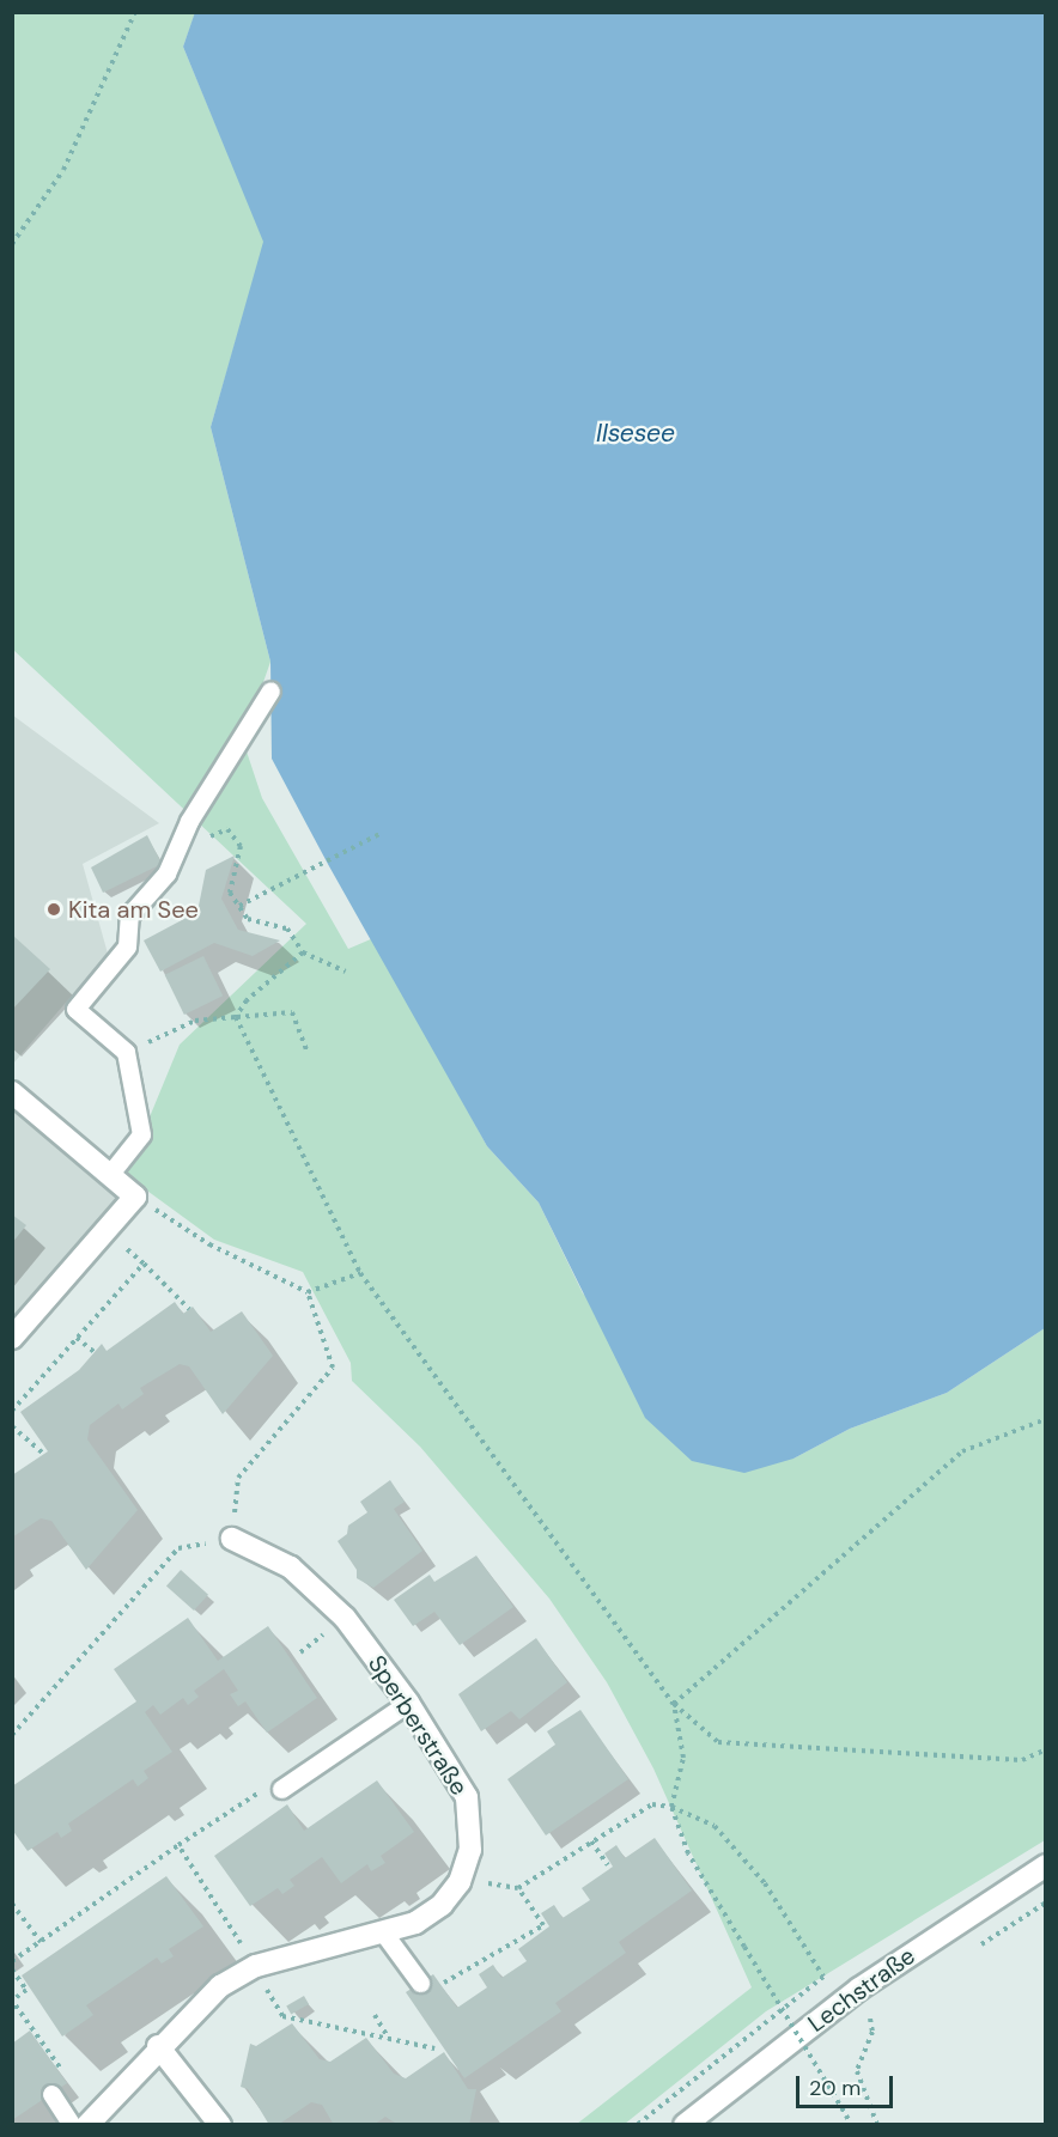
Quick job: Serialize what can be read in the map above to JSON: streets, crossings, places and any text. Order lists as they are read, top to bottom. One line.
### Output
{"streets":{"street":["Sperberstraße","Lechstraße"]},"water":["Ilsesee"],"places":["Kita am See"],"scale_bar":"20 m"}
